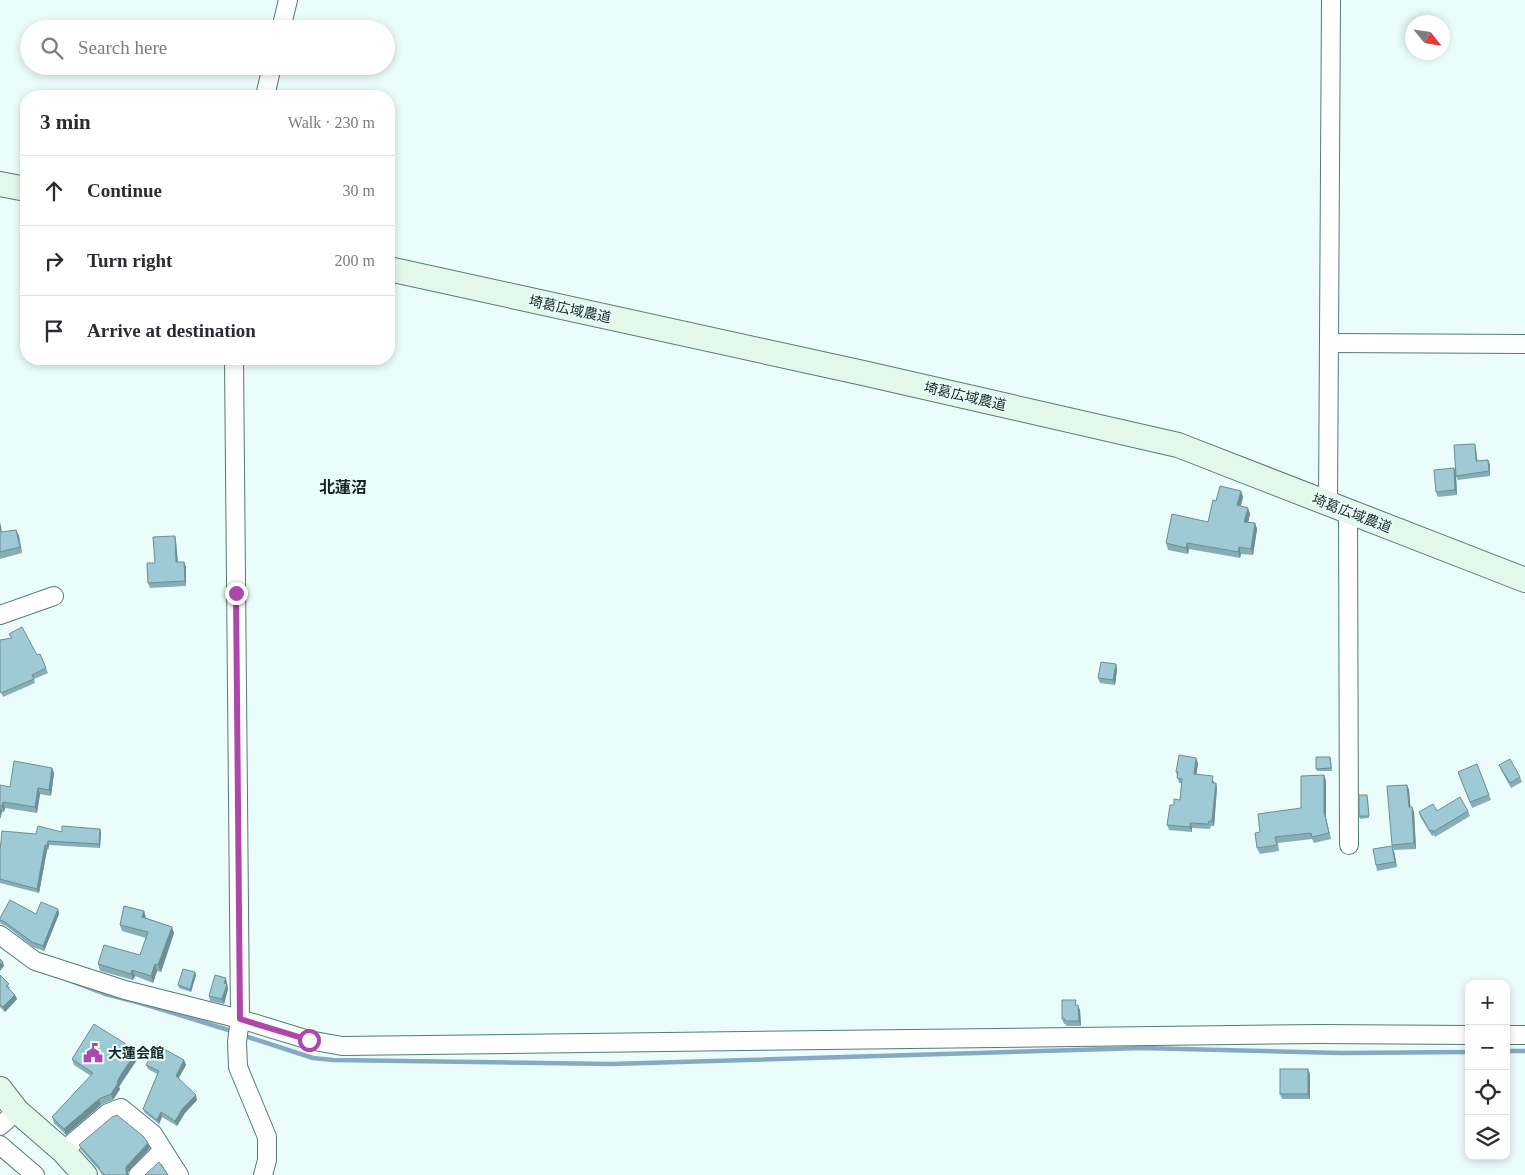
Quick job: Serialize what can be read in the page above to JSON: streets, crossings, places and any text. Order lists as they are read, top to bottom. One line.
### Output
{"streets":{"street":["埼葛広域農道"]},"districts":["北蓮沼"],"places":{"public building":["大蓮会館"]},"north":"bottom right","page":{"search":"Search here","heading":["3 min","Walk · 230 m"],"list":[["Continue","30 m"],["Turn right","200 m"],"Arrive at destination"],"map_buttons":["+","−"]}}
